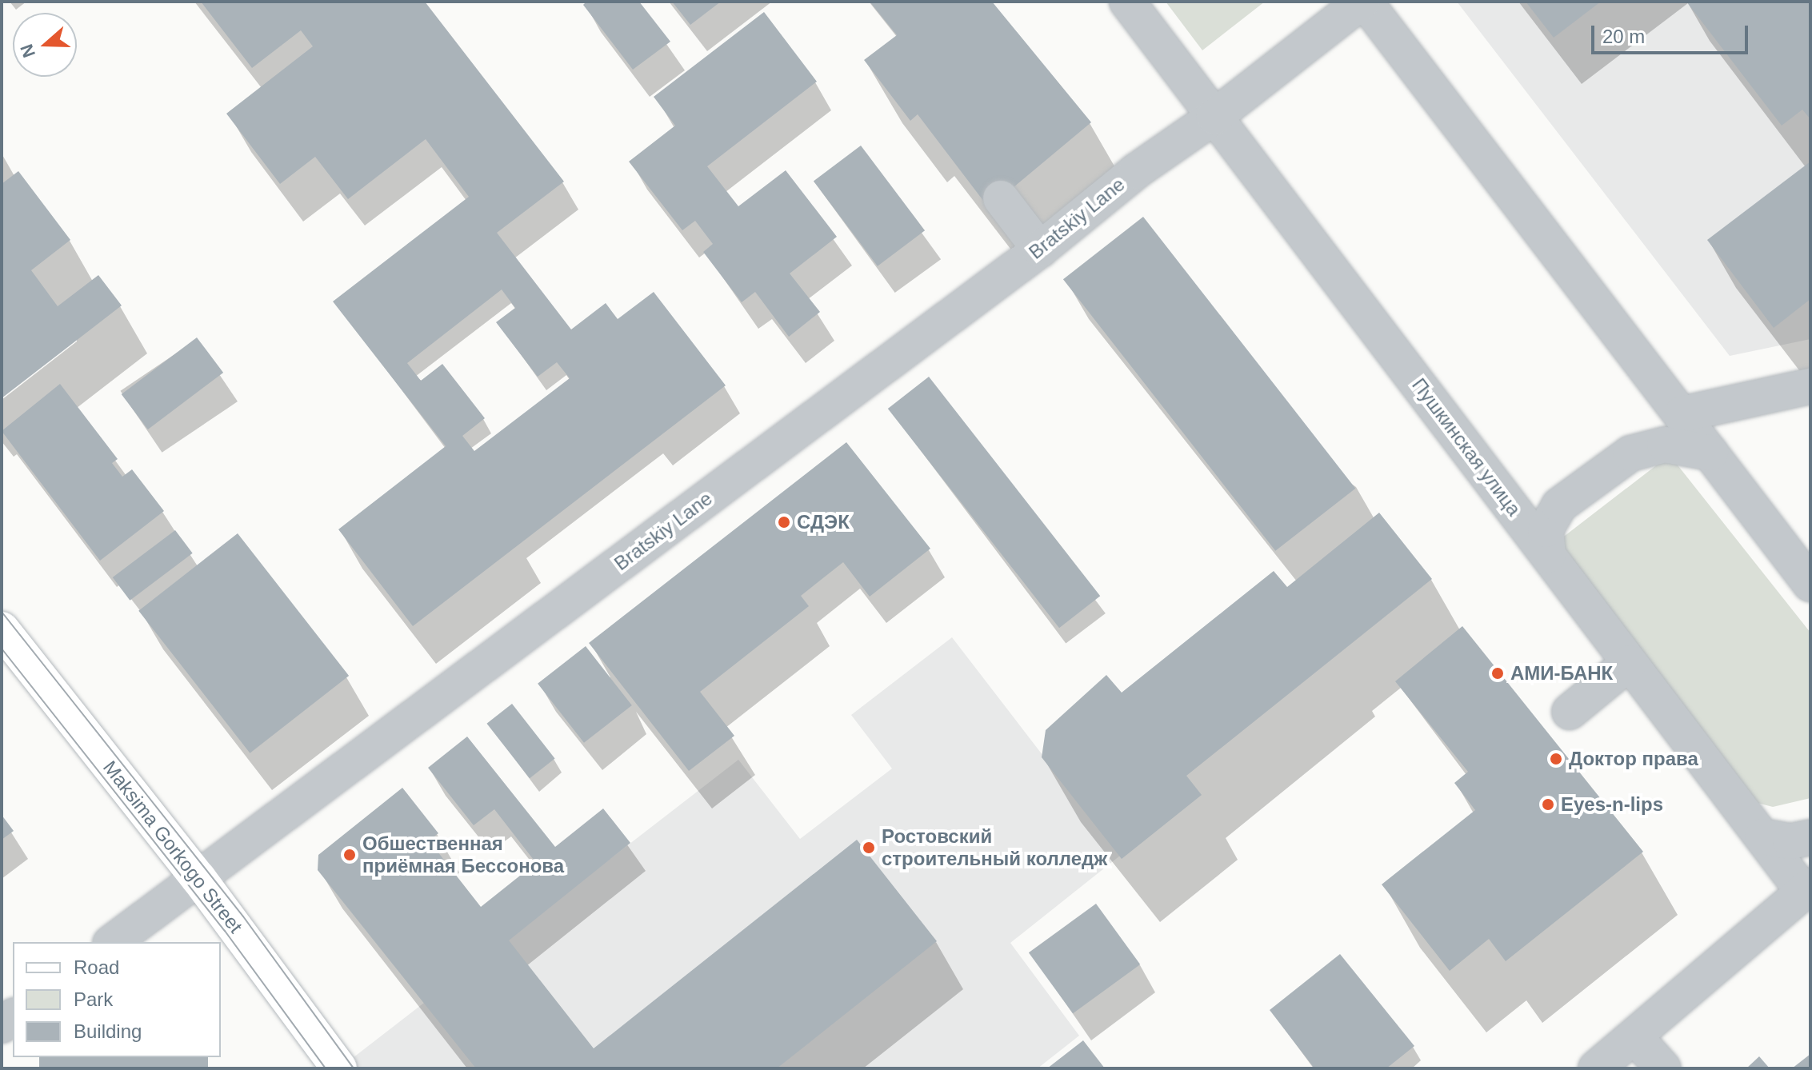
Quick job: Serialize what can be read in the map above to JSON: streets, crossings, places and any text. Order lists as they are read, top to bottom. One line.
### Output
{"streets":{"main road":["Maksima Gorkogo Street"],"street":["Bratskiy Lane","Пушкинская улица"]},"crossings":[["Bratskiy Lane","Пушкинская улица"],["Bratskiy Lane","Maksima Gorkogo Street"]],"places":["СДЭК","АМИ-БАНК","Доктор права","Eyes-n-lips","Ростовский строительный колледж","Обшественная приёмная Бессонова"],"legend":["Road","Park","Building"],"scale_bar":"20 m","north":"left"}
